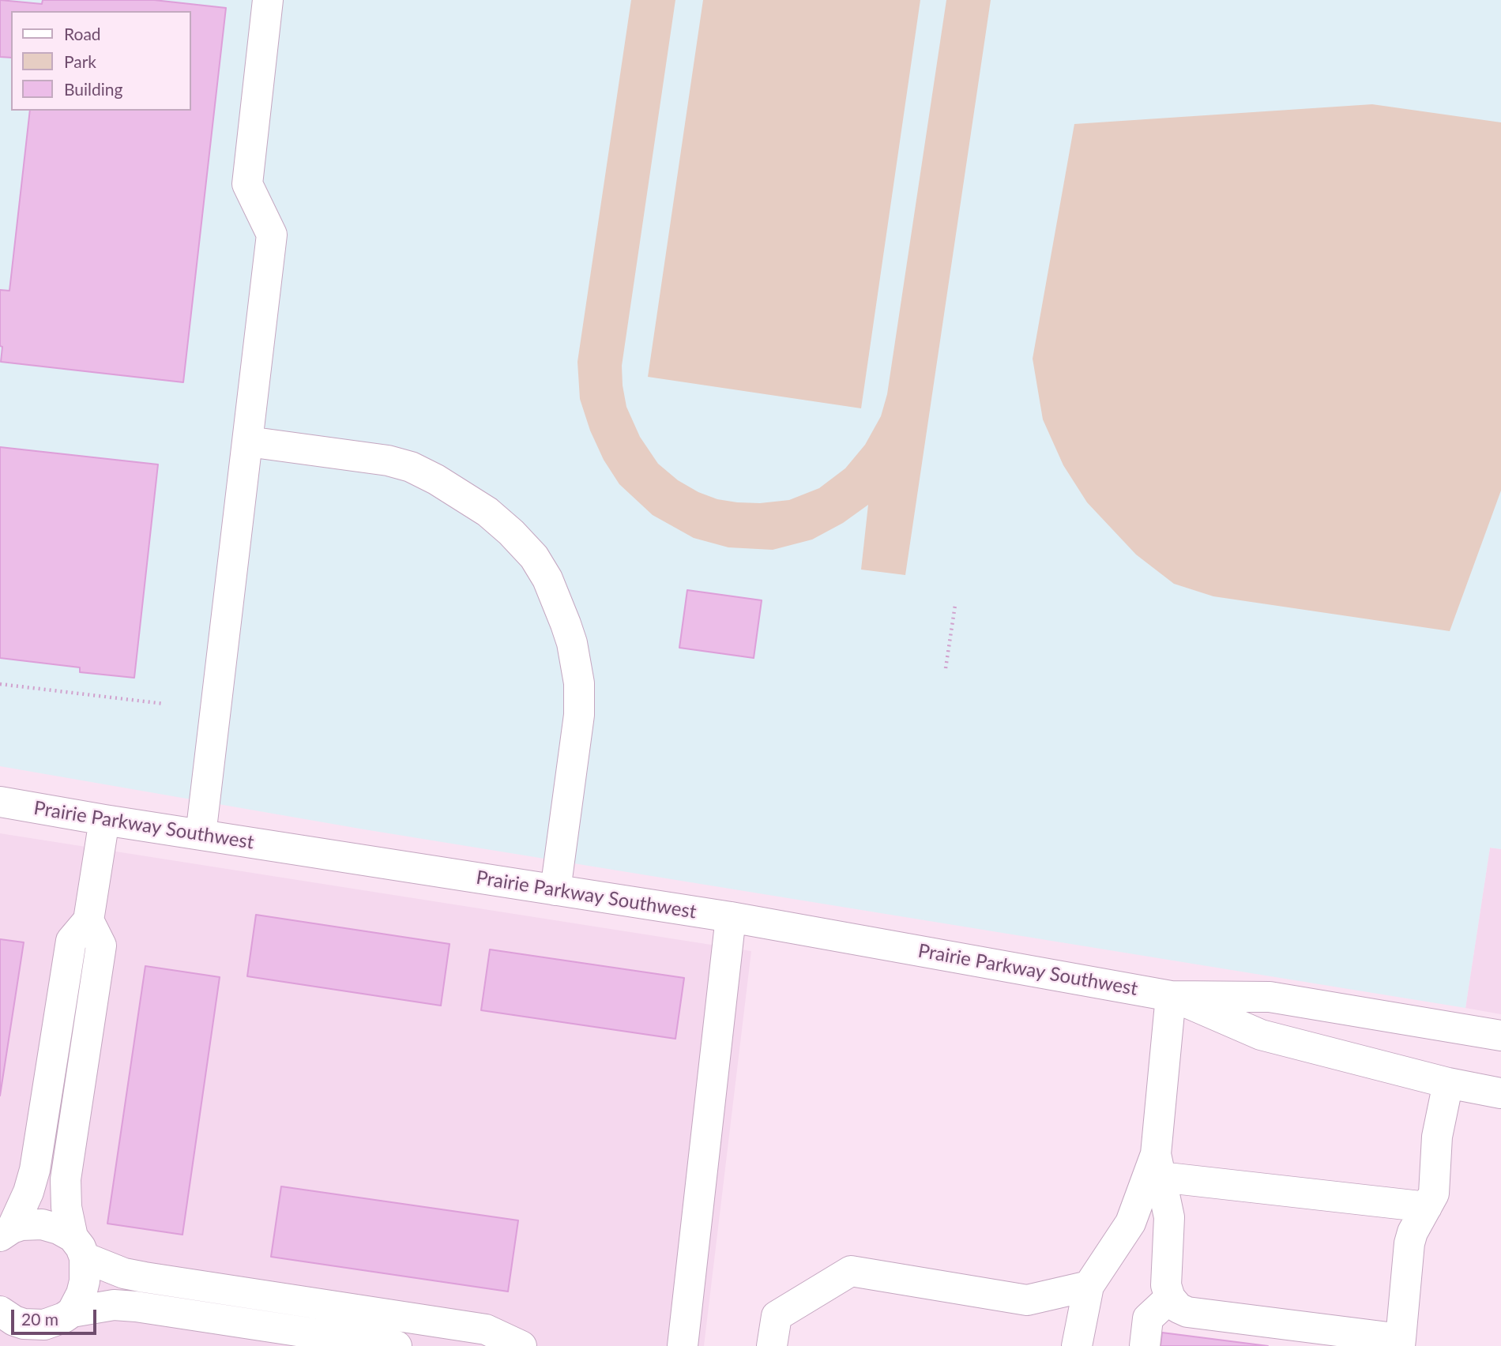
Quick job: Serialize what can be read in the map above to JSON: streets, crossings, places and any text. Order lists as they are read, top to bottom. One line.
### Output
{"streets":{"street":["Prairie Parkway Southwest"]},"legend":["Road","Park","Building"],"scale_bar":"20 m"}
